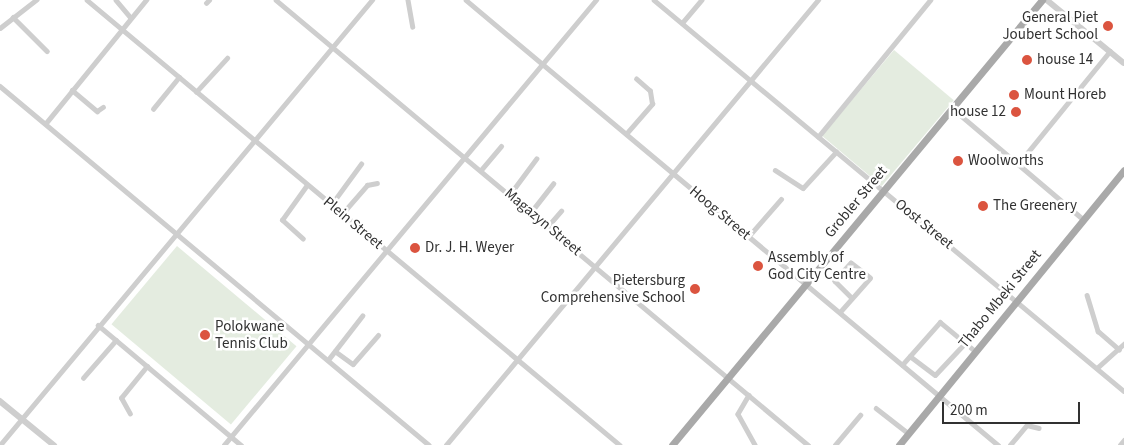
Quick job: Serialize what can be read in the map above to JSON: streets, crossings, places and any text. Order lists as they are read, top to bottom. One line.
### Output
{"streets":{"main road":["Grobler Street","Thabo Mbeki Street"],"street":["Hoog Street","Magazyn Street","Plein Street","Oost Street"]},"crossings":[["Grobler Street","Hoog Street"],["Grobler Street","Magazyn Street"],["Grobler Street","Oost Street"],["Hoog Street","Thabo Mbeki Street"],["Oost Street","Thabo Mbeki Street"]],"places":["General Piet Joubert School","house 14","Mount Horeb","house 12","Woolworths","The Greenery","Dr. J. H. Weyer","Assembly of God City Centre","Pietersburg Comprehensive School","Polokwane Tennis Club"],"scale_bar":"200 m"}
